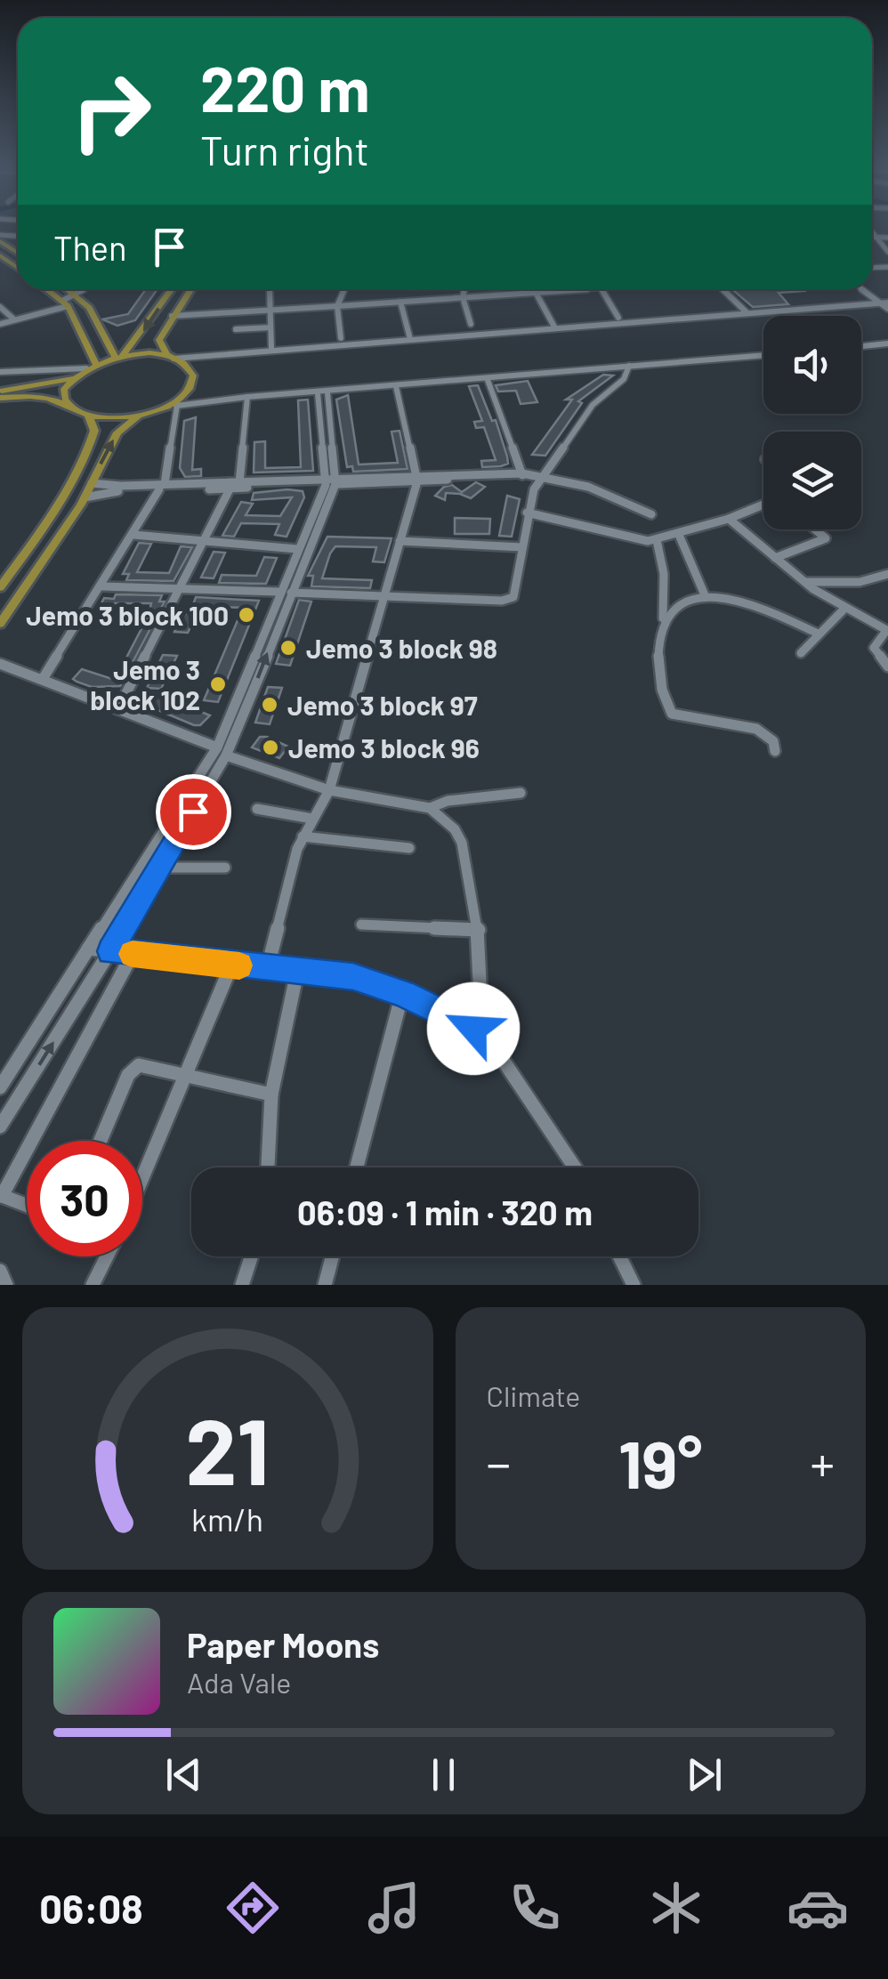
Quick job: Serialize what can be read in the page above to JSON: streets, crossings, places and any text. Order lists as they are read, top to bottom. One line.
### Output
{"places":["Jemo 3 block 100","Jemo 3 block 98","Jemo 3 block 102","Jemo 3 block 97","Jemo 3 block 96"],"page":{"turn":["220 m","Turn right"],"then":"Then","limit":"30","trip":"06:09 · 1 min · 320 m","tile":"Climate","heat":["−","19°","+"],"song":["Paper Moons","Ada Vale"],"tabs":"06:08","gauge":["21","km/h"]}}
